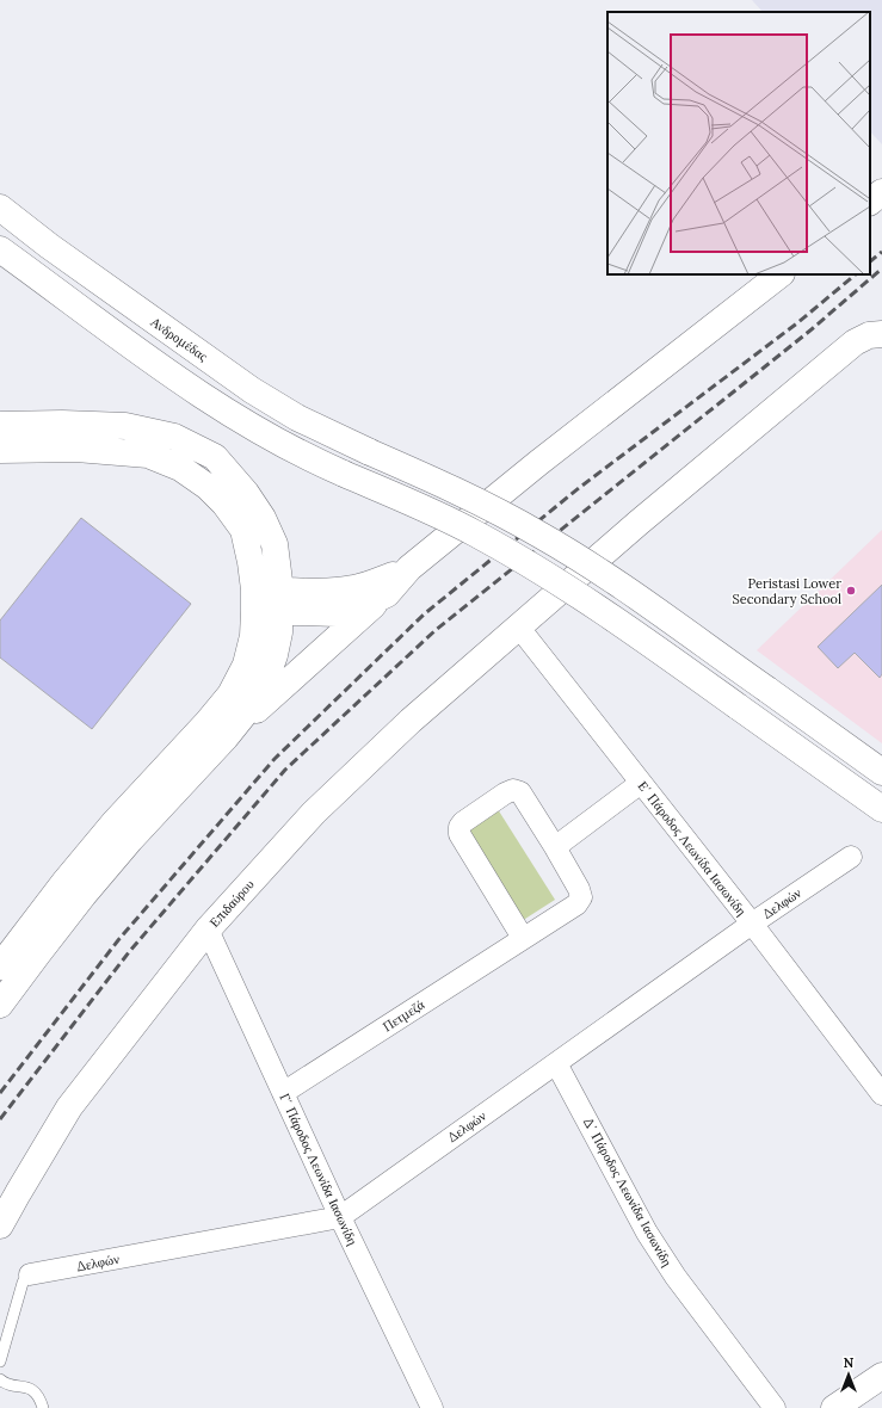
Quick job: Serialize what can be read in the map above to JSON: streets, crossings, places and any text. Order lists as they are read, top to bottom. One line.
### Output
{"streets":{"street":["Ανδρομέδας","Ε΄ Πάροδος Λεωνίδα Ιασωνίδη","Επιδαύρου","Δελφών","Πετμεζά","Γ΄ Πάροδος Λεωνίδα Ιασωνίδη","Δ΄ Πάροδος Λεωνίδα Ιασωνίδη"]},"crossings":[["Ε΄ Πάροδος Λεωνίδα Ιασωνίδη","Επιδαύρου"],["Ε΄ Πάροδος Λεωνίδα Ιασωνίδη","Δελφών"],["Επιδαύρου","Γ΄ Πάροδος Λεωνίδα Ιασωνίδη"],["Δελφών","Γ΄ Πάροδος Λεωνίδα Ιασωνίδη"],["Δελφών","Δ΄ Πάροδος Λεωνίδα Ιασωνίδη"],["Πετμεζά","Γ΄ Πάροδος Λεωνίδα Ιασωνίδη"]],"places":["Peristasi Lower Secondary School"],"north":"top"}
